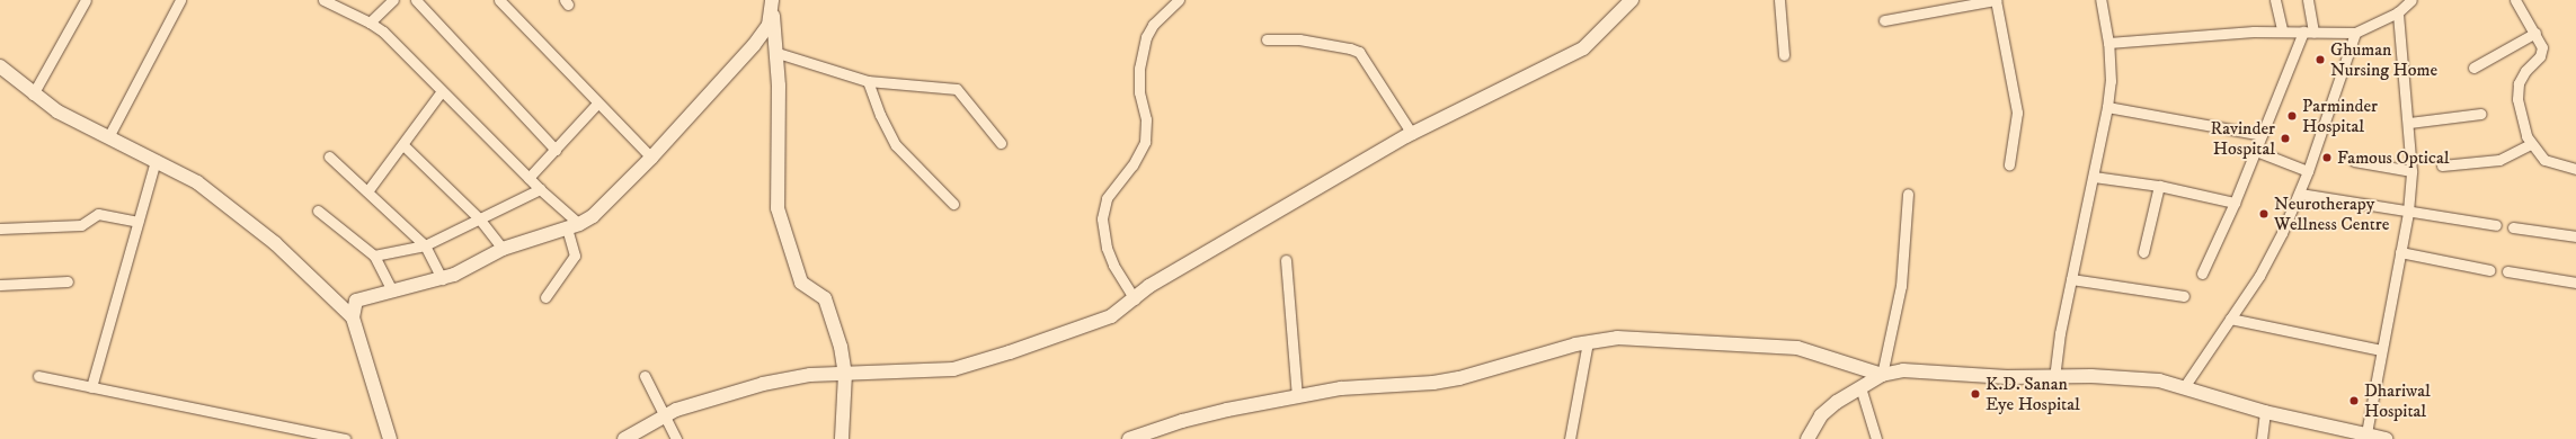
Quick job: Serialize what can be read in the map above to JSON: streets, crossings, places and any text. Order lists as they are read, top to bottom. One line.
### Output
{"places":["Ghuman Nursing Home","Parminder Hospital","Ravinder Hospital","Famous Optical","Neurotherapy Wellness Centre","K.D. Sanan Eye Hospital","Dhariwal Hospital"]}
